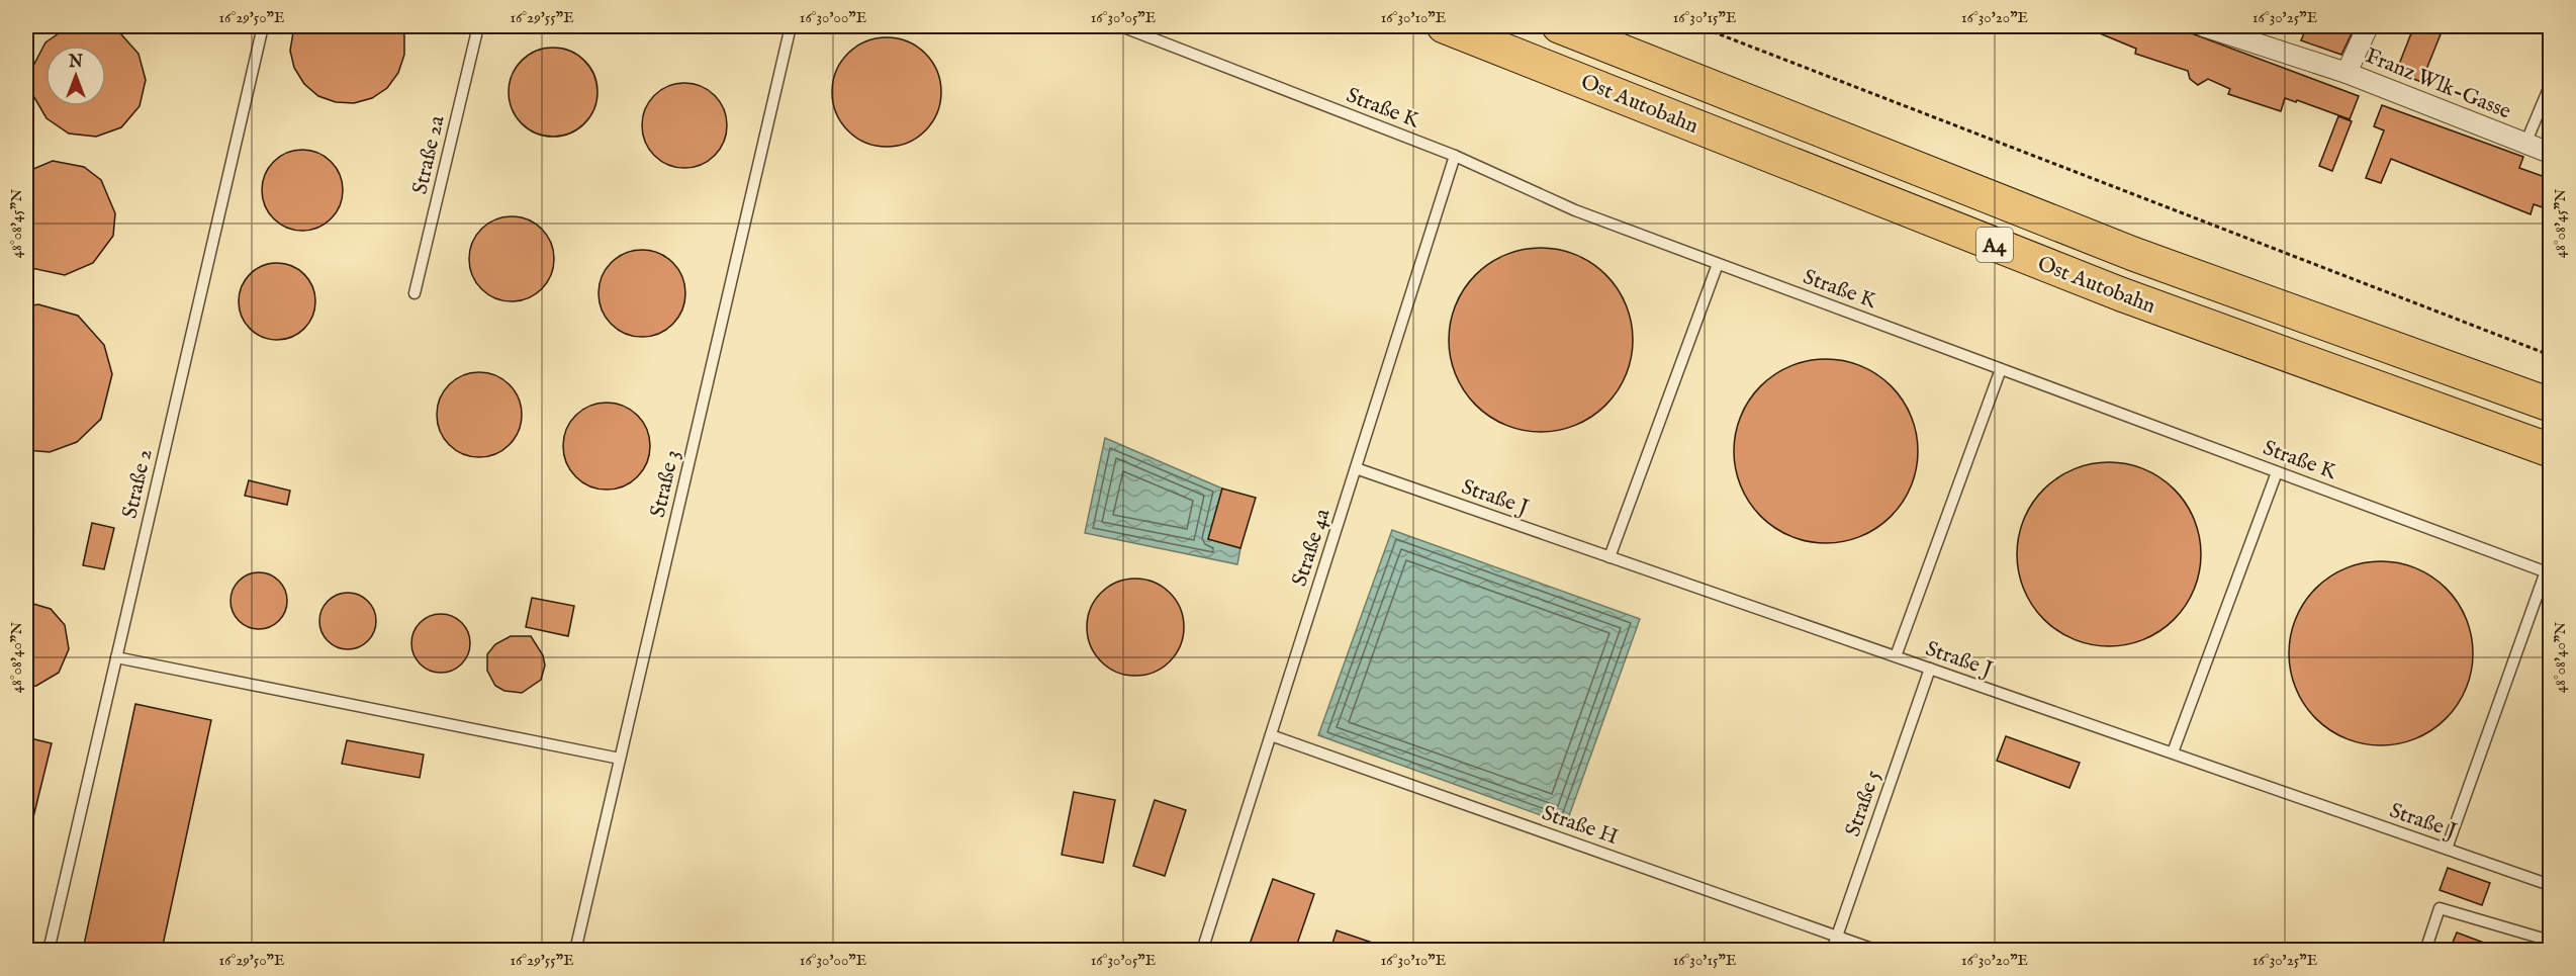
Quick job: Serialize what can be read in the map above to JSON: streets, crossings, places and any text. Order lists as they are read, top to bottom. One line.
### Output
{"streets":{"highway":["Ost Autobahn","A4"],"street":["Franz Wlk-Gasse"],"lane":["Straße K","Straße 2a","Straße 2","Straße 3","Straße J","Straße 4a","Straße 5","Straße H"]},"crossings":[["Straße K","Straße 4a"],["Straße J","Straße 4a"],["Straße J","Straße 5"],["Straße 4a","Straße H"],["Straße 5","Straße H"]],"north":"top","coordinates":["16°29'50\"E","16°29'55\"E","16°30'00\"E","16°30'05\"E","16°30'10\"E","16°30'15\"E","16°30'20\"E","16°30'25\"E","48°08'45\"N","48°08'40\"N"]}
